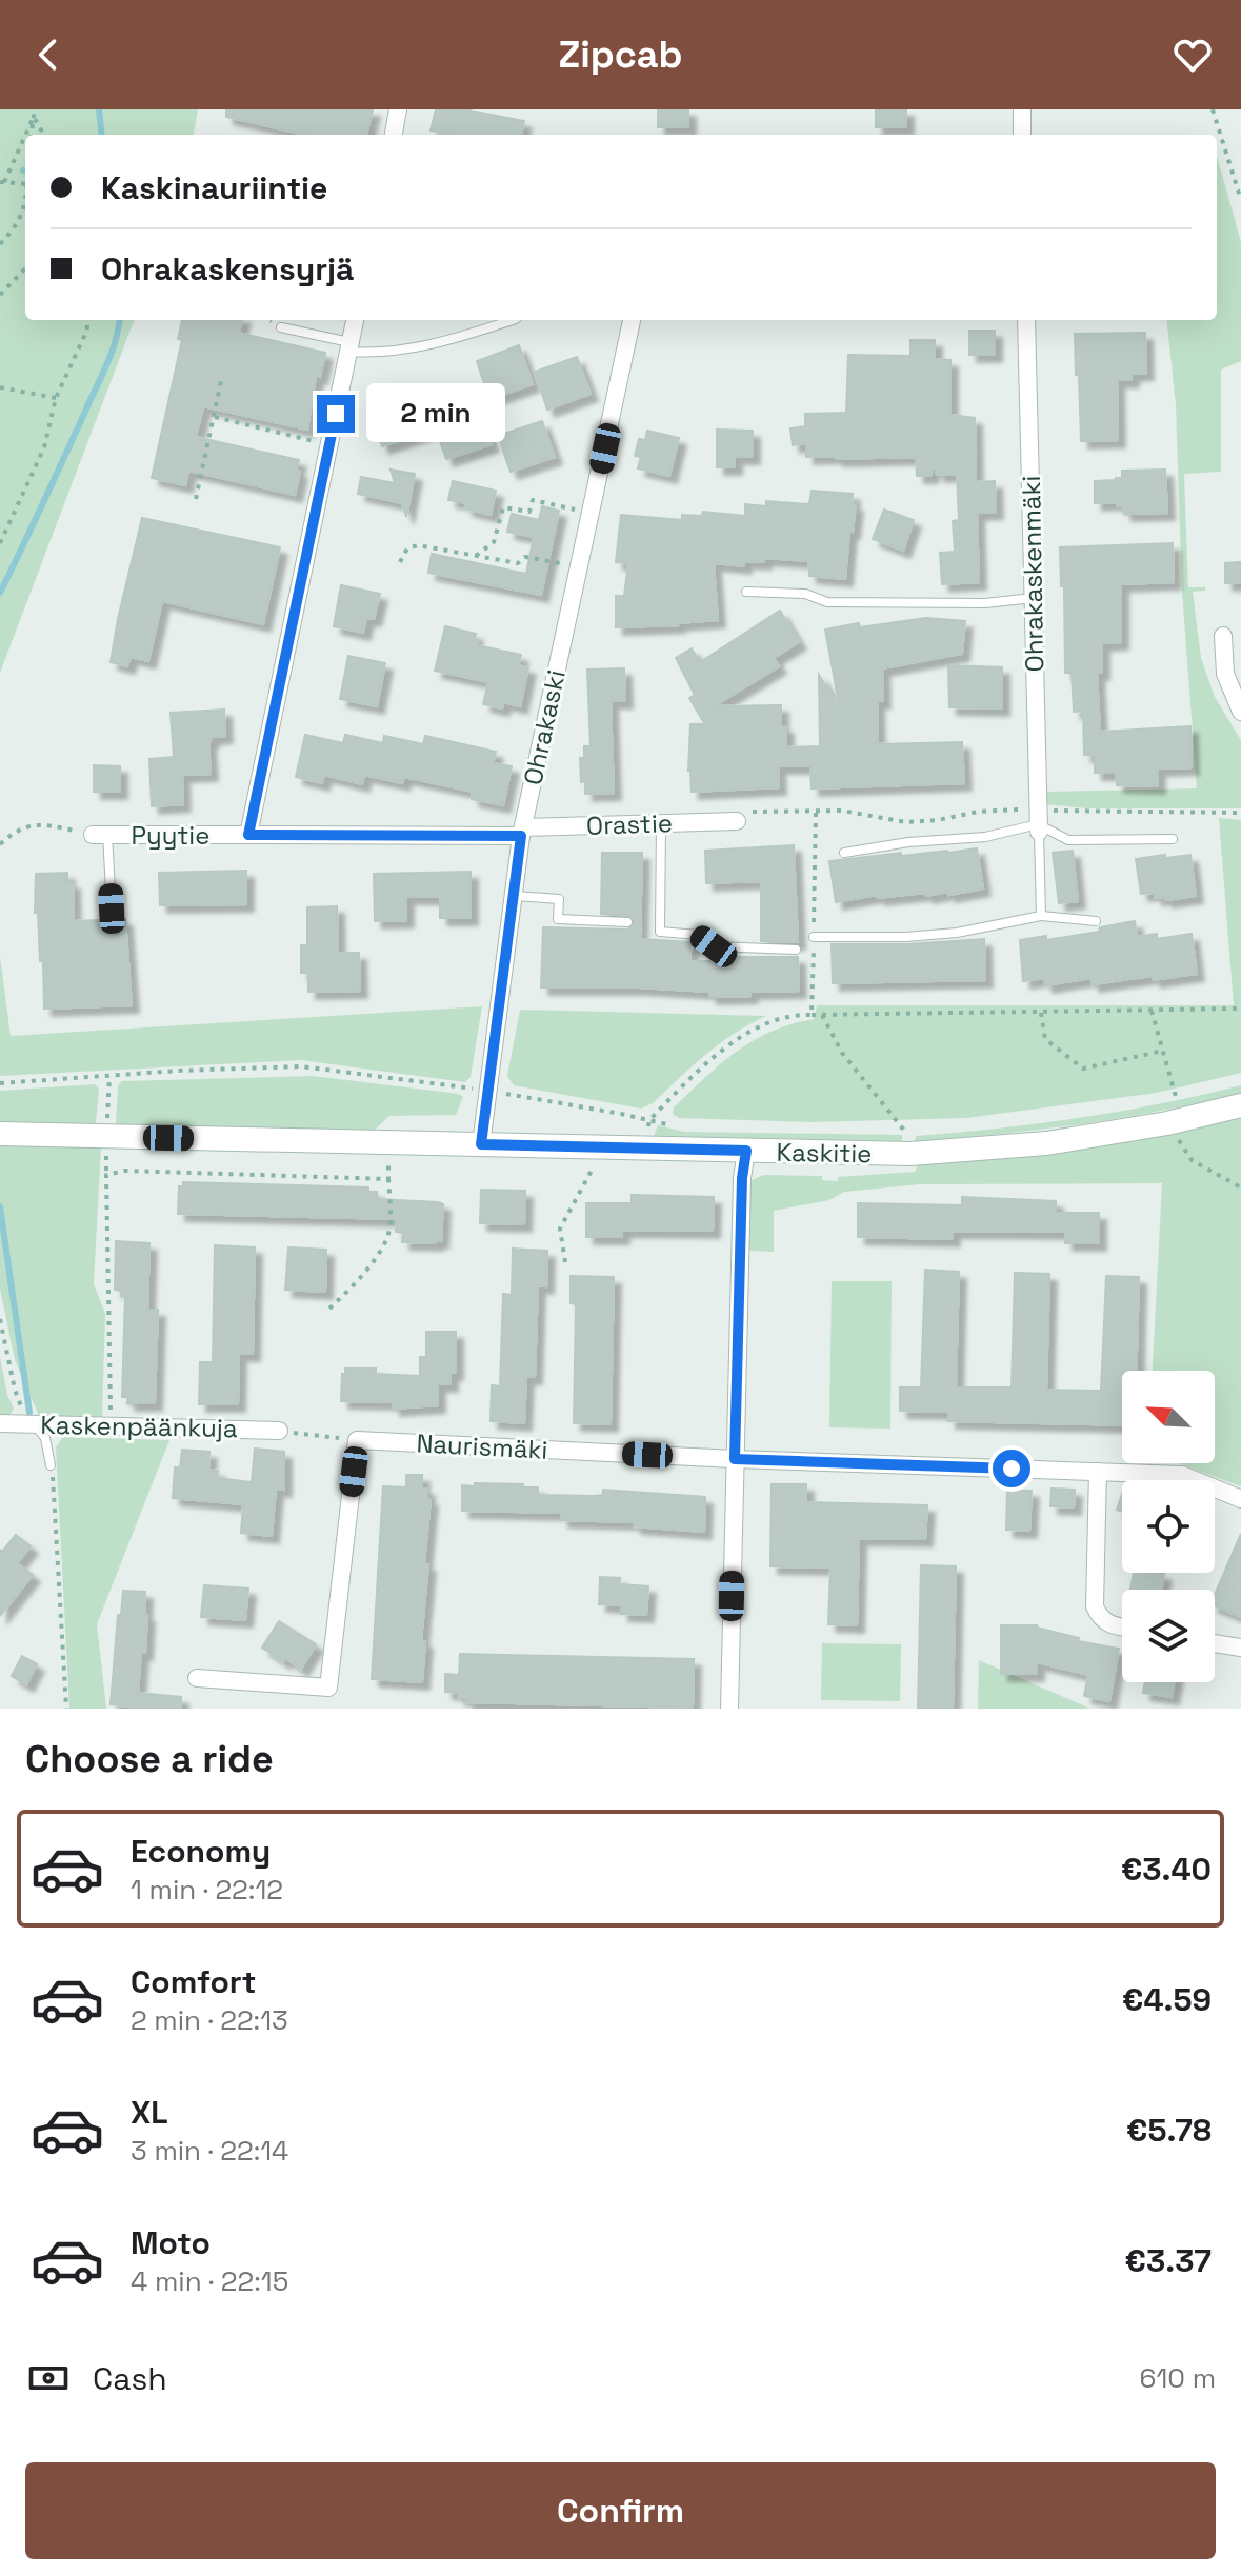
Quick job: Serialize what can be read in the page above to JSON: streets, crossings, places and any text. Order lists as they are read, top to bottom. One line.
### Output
{"streets":{"street":["Ohrakaskenmäki","Ohrakaski","Orastie","Pyytie","Kaskitie","Kaskenpäänkuja","Naurismäki"]},"crossings":[["Ohrakaski","Orastie"],["Ohrakaski","Kaskitie"],["Orastie","Pyytie"]],"north":"top left","page":{"header":"Zipcab","banner":["Kaskinauriintie","Ohrakaskensyrjä"],"bubble":"2 min","heading":"Choose a ride","list":[{"name":"Economy","note":"1 min · 22:12","value":"€3.40"},{"name":"Comfort","note":"2 min · 22:13","value":"€4.59"},{"name":"XL","note":"3 min · 22:14","value":"€5.78"},{"name":"Moto","note":"4 min · 22:15","value":"€3.37"}],"pay":["Cash","610 m"],"buttons":"Confirm"}}
